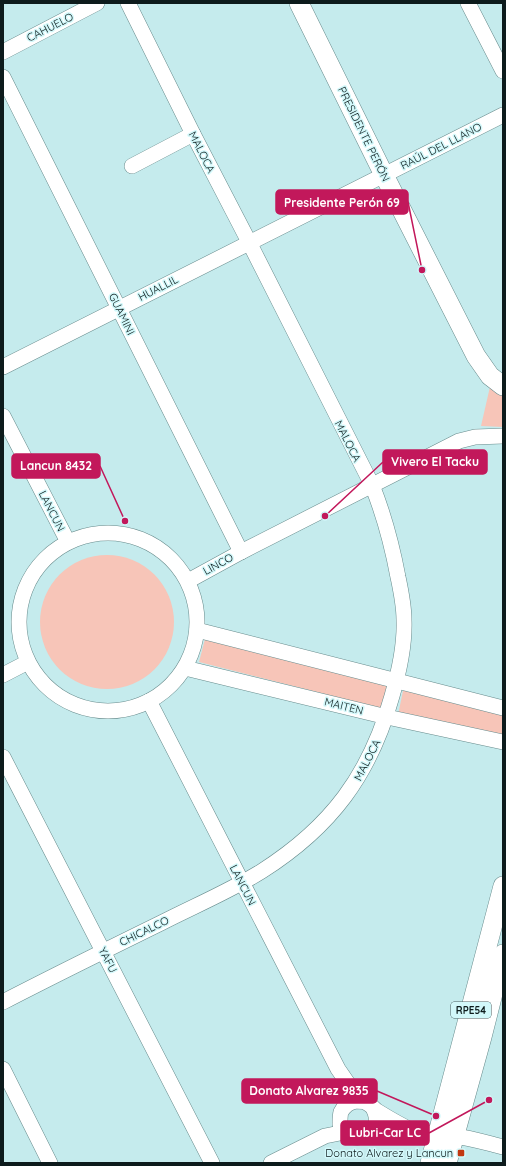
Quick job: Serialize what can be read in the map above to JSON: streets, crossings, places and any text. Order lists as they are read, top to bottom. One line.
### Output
{"streets":{"main road":["PRESIDENTE PERÓN","RPE54"],"street":["CAHUELO","RAÚL DEL LLANO","MALOCA","HUALLIL","GUAMINI","LANCUN","LINCO","MAITEN","CHICALCO","YAFU"]},"crossings":[["PRESIDENTE PERÓN","RAÚL DEL LLANO"],["RAÚL DEL LLANO","MALOCA"],["RAÚL DEL LLANO","HUALLIL"],["MALOCA","HUALLIL"],["MALOCA","LANCUN"],["MALOCA","LINCO"],["MALOCA","MAITEN"],["MALOCA","CHICALCO"],["HUALLIL","GUAMINI"],["GUAMINI","LINCO"],["LANCUN","CHICALCO"],["LANCUN","RPE54"],["CHICALCO","YAFU"]],"places":{"other":["Presidente Perón 69","Vivero El Tacku","Lancun 8432","Lubri-Car LC","Donato Alvarez 9835"],"transit":["Donato Alvarez y Lancun"]}}
